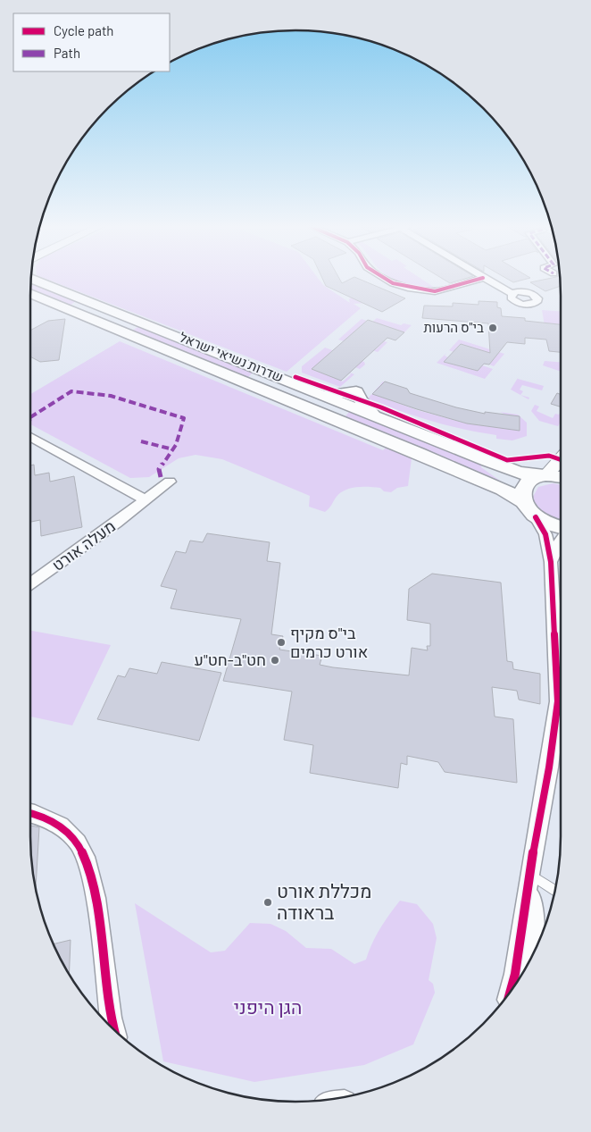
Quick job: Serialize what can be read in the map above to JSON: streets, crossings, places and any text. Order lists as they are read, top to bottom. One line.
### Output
{"streets":{"main road":["שדרות נשיאי ישראל"],"street":["מעלה אורט"]},"parks":["הגן היפני"],"places":["בי\"ס הרעות","בי\"ס מקיף אורט כרמים","חט\"ב-חט\"ע","מכללת אורט בראודה"],"legend":["Cycle path","Path"]}
